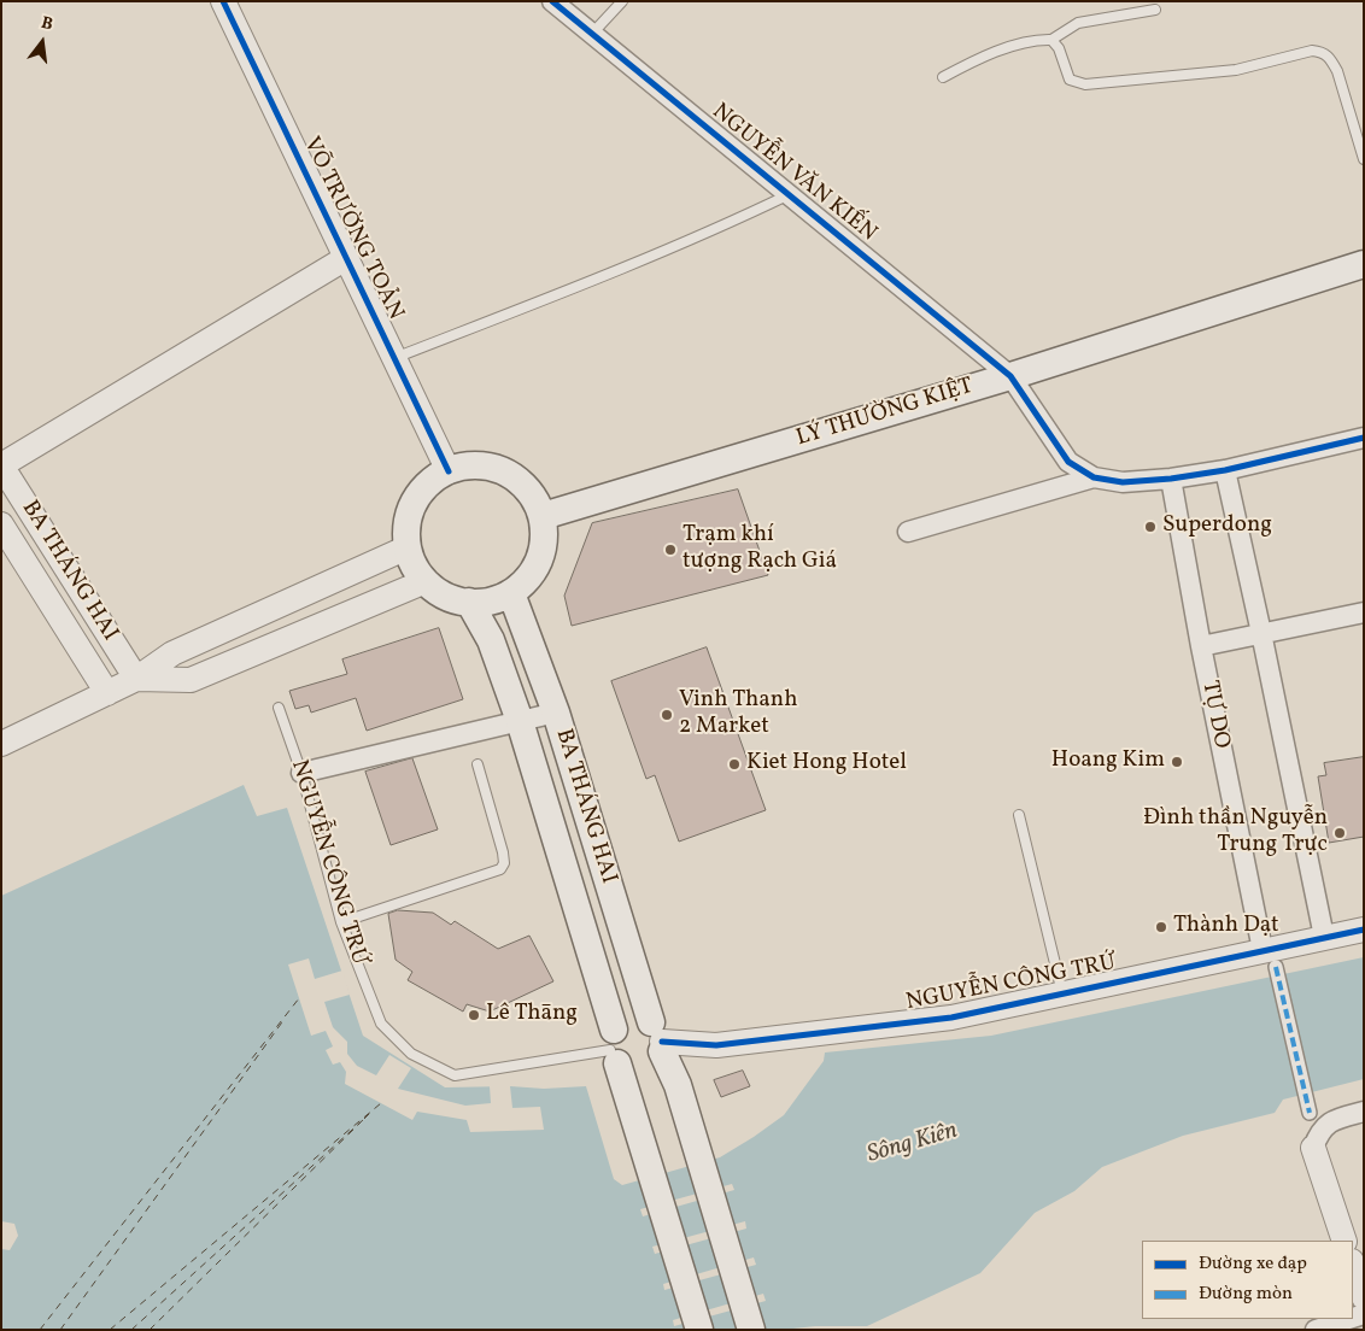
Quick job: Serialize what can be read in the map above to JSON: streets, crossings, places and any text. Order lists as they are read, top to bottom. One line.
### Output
{"streets":{"main road":["LÝ THƯỜNG KIỆT","BA THÁNG HAI"],"street":["NGUYỄN VĂN KIẾN","VÕ TRƯỜNG TOẢN","TỰ DO","NGUYỄN CÔNG TRỨ"]},"crossings":[["NGUYỄN VĂN KIẾN","LÝ THƯỜNG KIỆT"],["VÕ TRƯỜNG TOẢN","LÝ THƯỜNG KIỆT"],["VÕ TRƯỜNG TOẢN","BA THÁNG HAI"],["LÝ THƯỜNG KIỆT","BA THÁNG HAI"],["BA THÁNG HAI","NGUYỄN CÔNG TRỨ"],["TỰ DO","NGUYỄN CÔNG TRỨ"]],"water":["Sông Kiên"],"places":["Superdong","Trạm khí tượng Rạch Giá","Vinh Thanh 2 Market","Hoang Kim","Kiet Hong Hotel","Đình thần Nguyễn Trung Trực","Thành Dạt","Lê Thāng"],"legend":["Đường xe đạp","Đường mòn"],"north":"top"}
